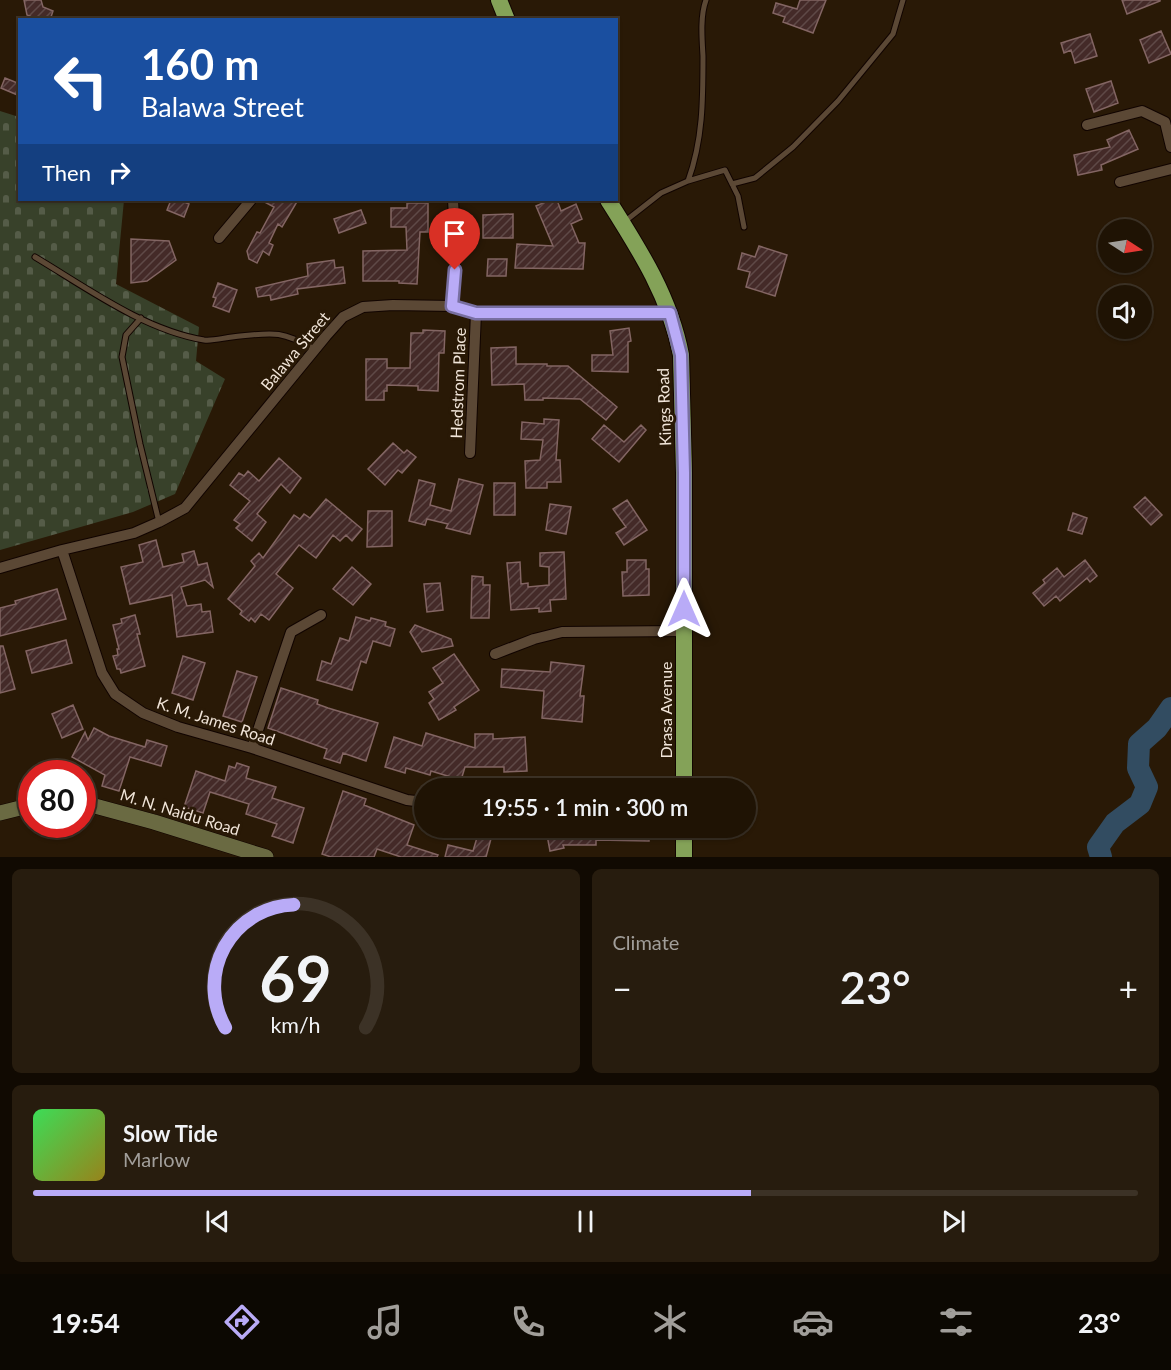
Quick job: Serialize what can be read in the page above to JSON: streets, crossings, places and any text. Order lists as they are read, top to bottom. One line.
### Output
{"streets":{"highway":["Kings Road","Drasa Avenue"],"main road":["M. N. Naidu Road"],"street":["Balawa Street","Hedstrom Place","K. M. James Road"]},"crossings":[["Balawa Street","Hedstrom Place"],["Balawa Street","Kings Road"],["Balawa Street","K. M. James Road"],["Kings Road","Drasa Avenue"]],"north":"right","page":{"turn":["160 m","Balawa Street"],"then":"Then","limit":"80","trip":"19:55 · 1 min · 300 m","tile":"Climate","heat":["−","23°","+"],"song":["Slow Tide","Marlow"],"tabs":["19:54","23°"],"gauge":["69","km/h"]}}
